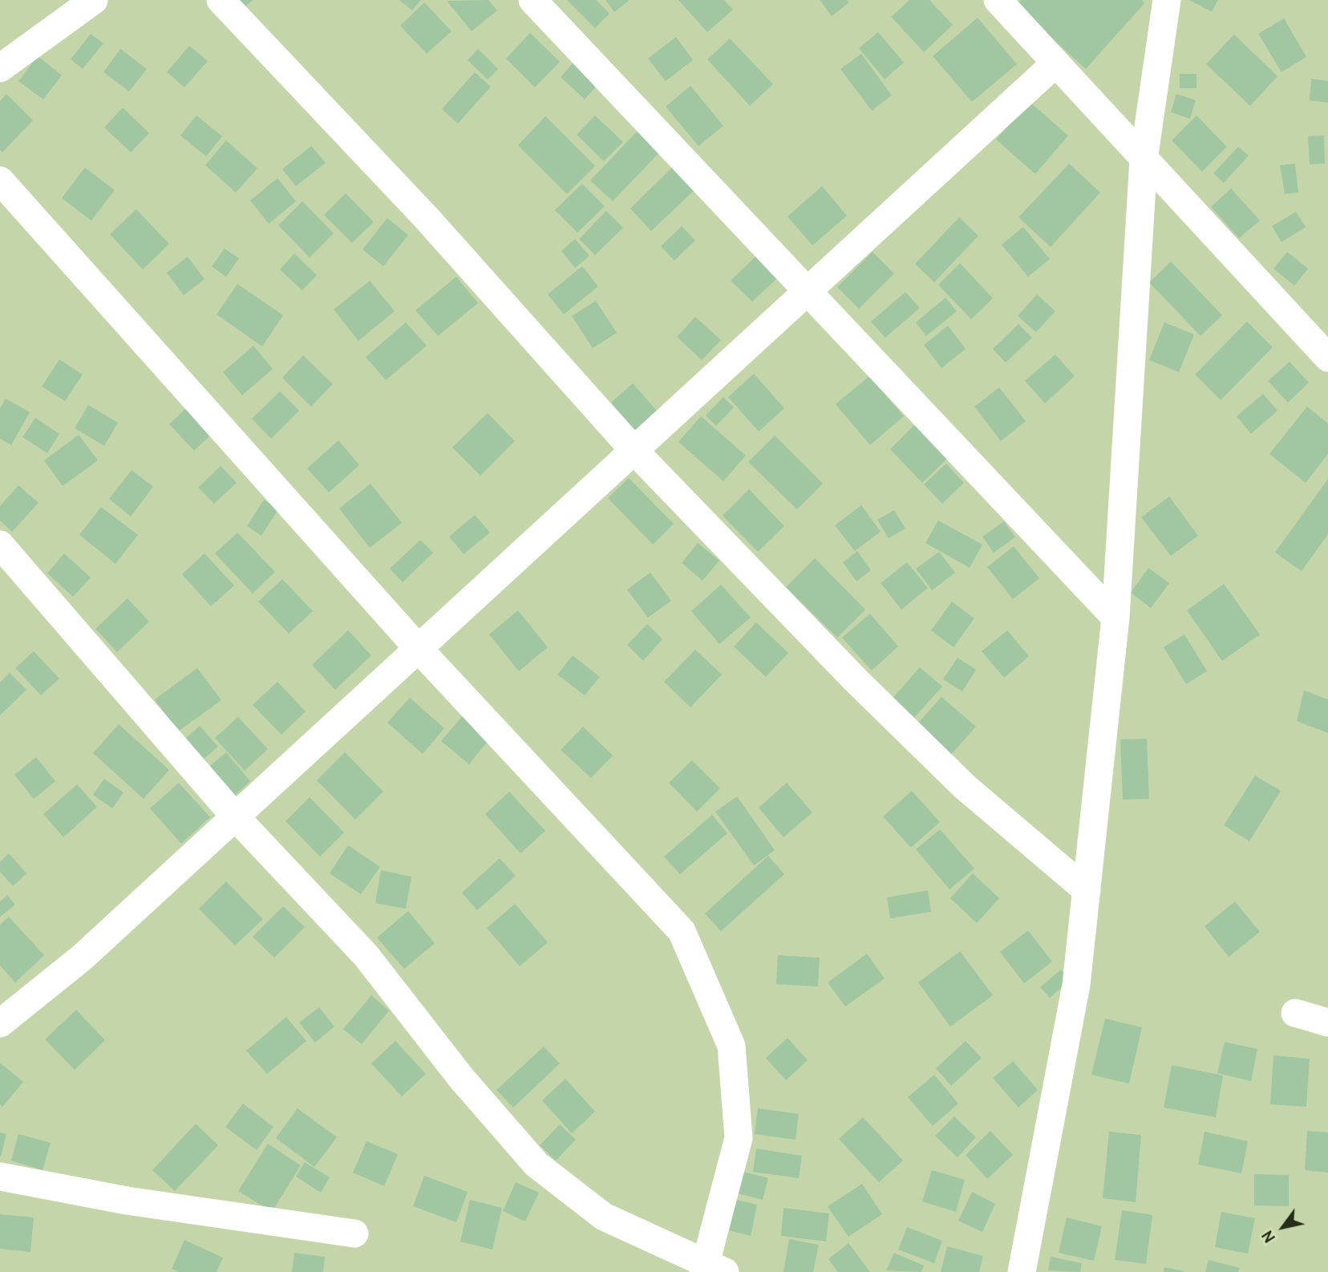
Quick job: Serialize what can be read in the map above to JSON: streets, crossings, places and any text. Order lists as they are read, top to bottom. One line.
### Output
{"north":"bottom left"}
